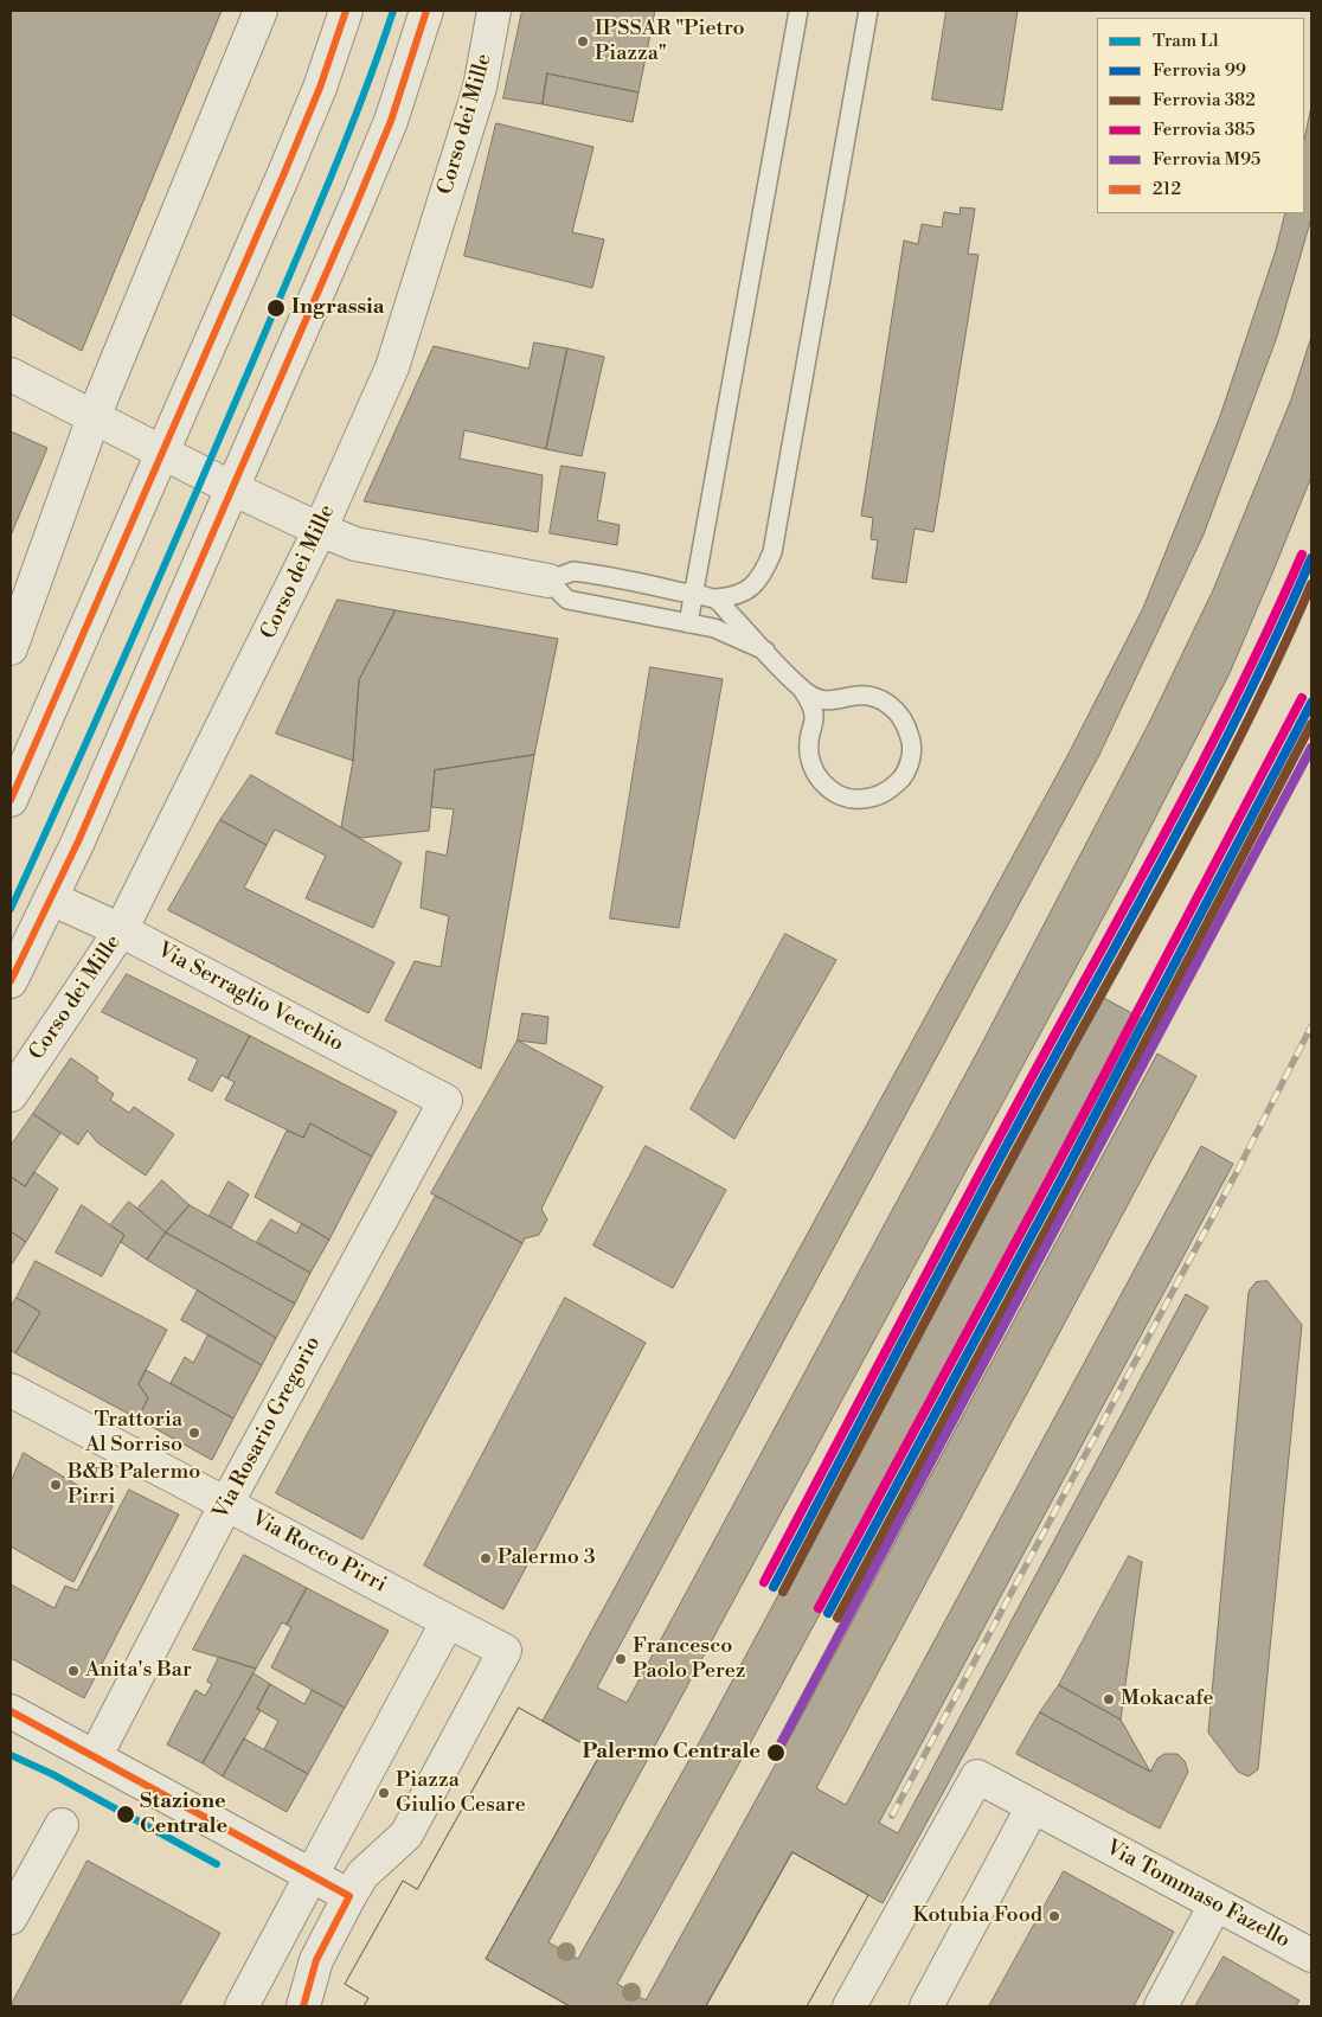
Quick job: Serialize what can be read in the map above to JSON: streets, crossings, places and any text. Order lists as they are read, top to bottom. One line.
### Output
{"streets":{"street":["Corso dei Mille","Via Serraglio Vecchio","Via Rosario Gregorio","Via Rocco Pirri","Via Tommaso Fazello"]},"crossings":[["Corso dei Mille","Via Serraglio Vecchio"],["Via Serraglio Vecchio","Via Rosario Gregorio"],["Via Rosario Gregorio","Via Rocco Pirri"]],"places":["IPSSAR \"Pietro Piazza\"","Ingrassia","Trattoria Al Sorriso","B&B Palermo Pirri","Palermo 3","Francesco Paolo Perez","Anita's Bar","Mokacafe","Palermo Centrale","Piazza Giulio Cesare","Stazione Centrale","Kotubia Food"],"lines":["tram line L1","transit line 212","rail line 385","rail line 99","rail line 382","rail line M95"],"legend":["Tram L1","Ferrovia 99","Ferrovia 382","Ferrovia 385","Ferrovia M95","212"]}
